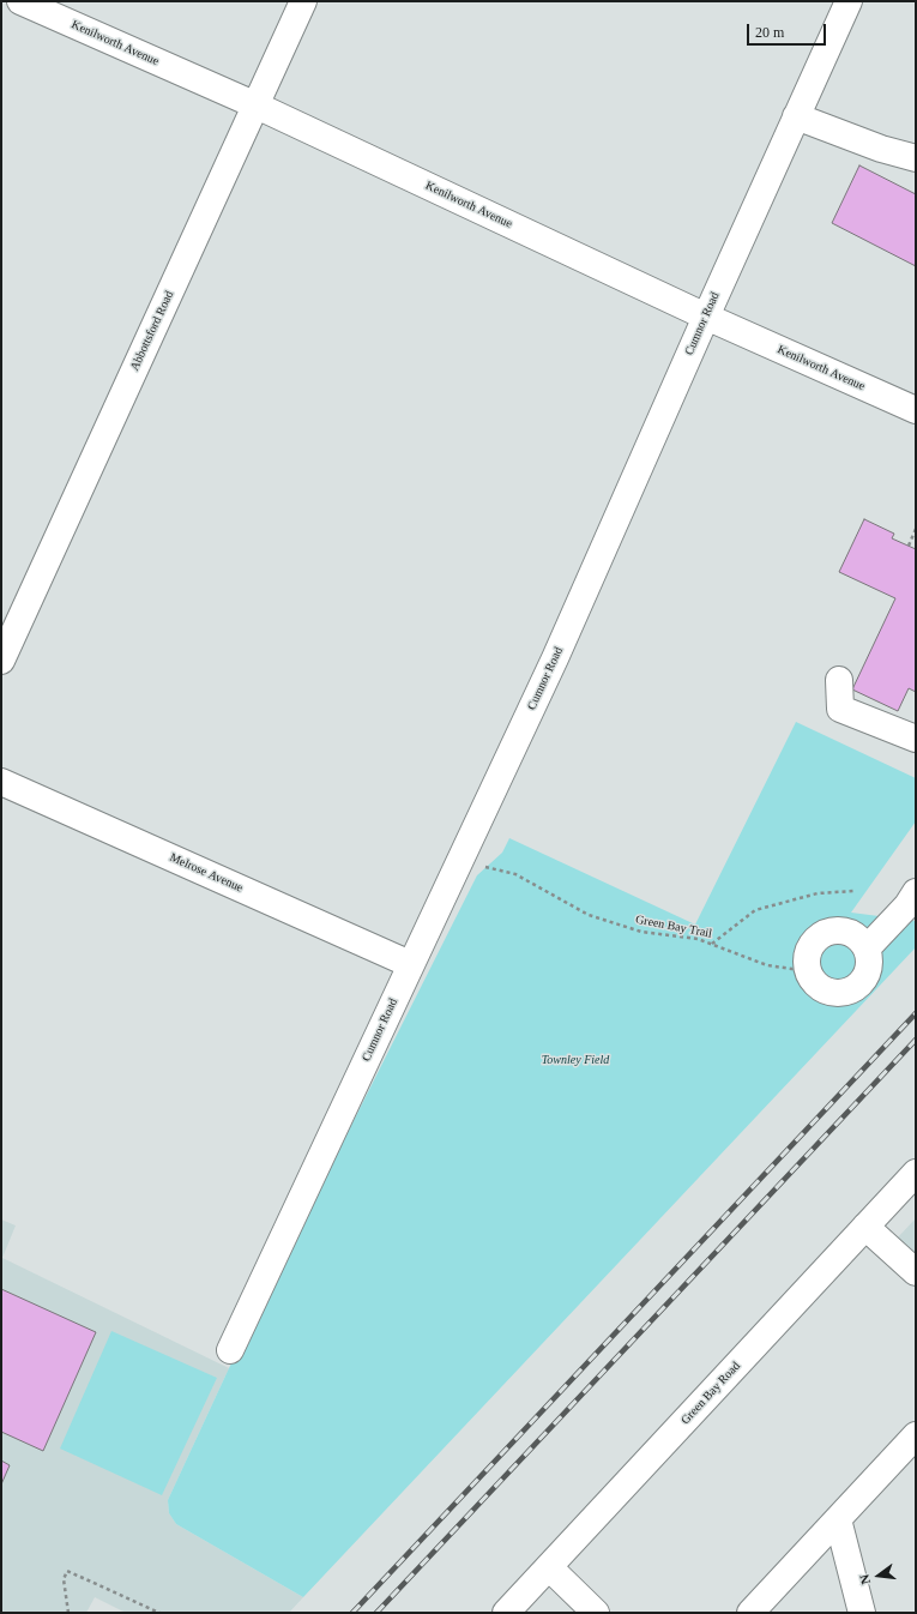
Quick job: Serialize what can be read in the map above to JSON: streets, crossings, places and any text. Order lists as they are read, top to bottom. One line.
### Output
{"streets":{"street":["Kenilworth Avenue","Cumnor Road","Abbottsford Road","Melrose Avenue","Green Bay Road"],"path":["Green Bay Trail"]},"crossings":[["Kenilworth Avenue","Cumnor Road"],["Kenilworth Avenue","Abbottsford Road"],["Cumnor Road","Melrose Avenue"],["Cumnor Road","Green Bay Trail"]],"parks":["Townley Field"],"scale_bar":"20 m","north":"left"}
